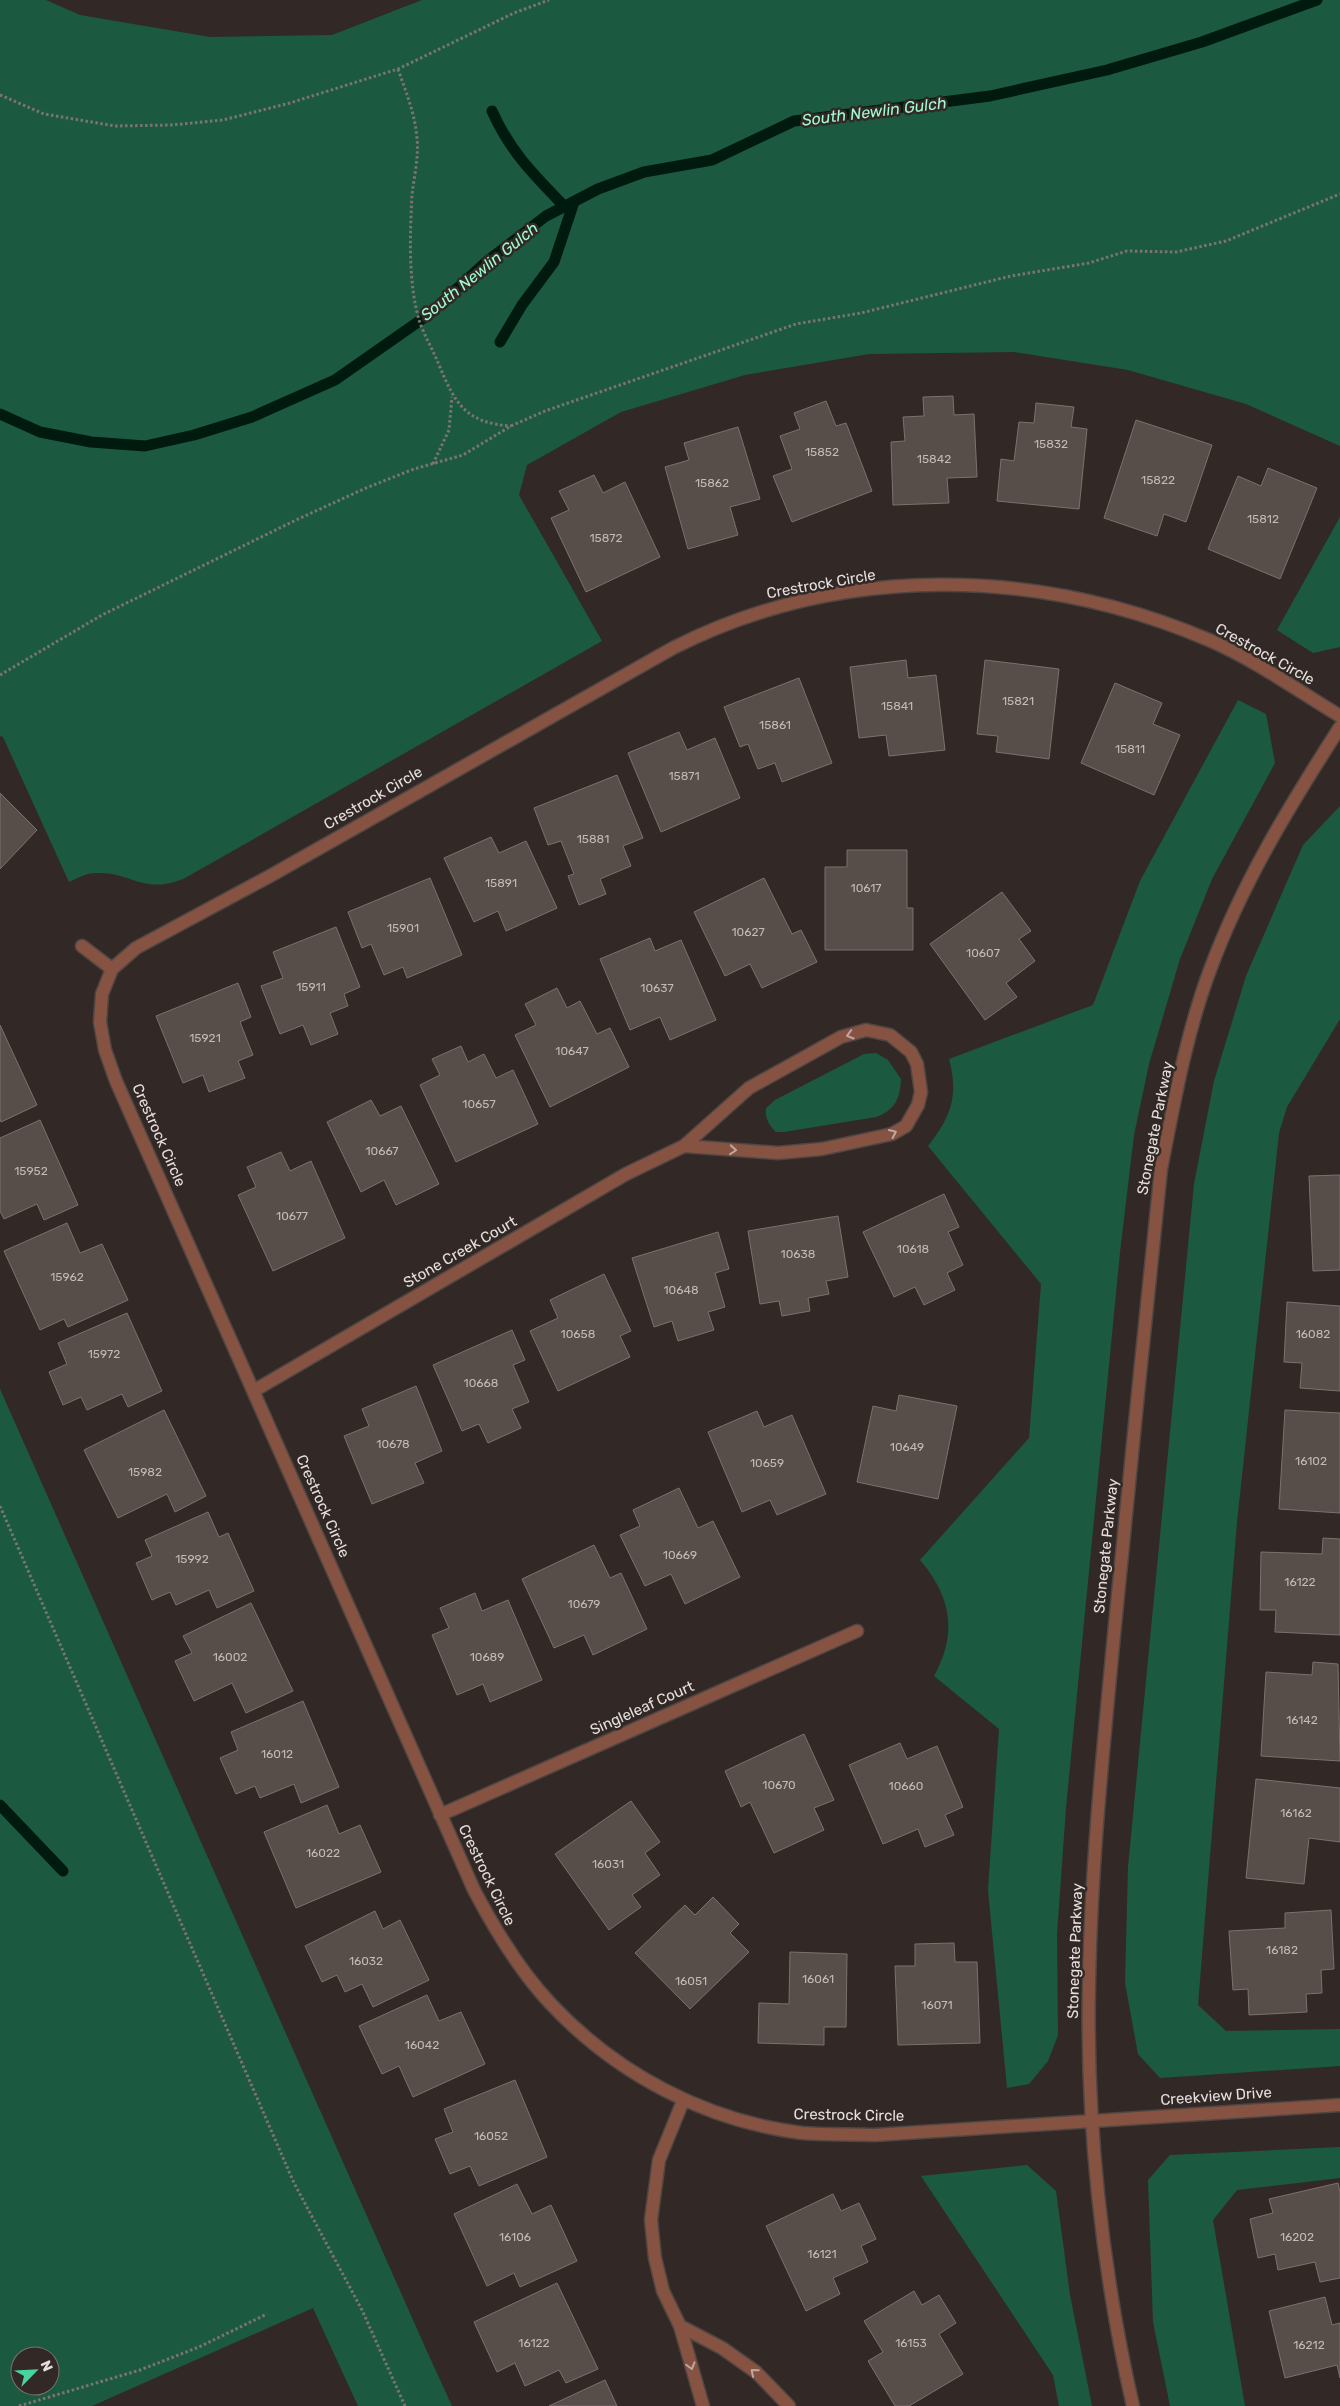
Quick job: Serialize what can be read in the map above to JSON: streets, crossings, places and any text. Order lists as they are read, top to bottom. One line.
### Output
{"streets":{"street":["Crestrock Circle","Stonegate Parkway","Stone Creek Court","Singleleaf Court","Creekview Drive"]},"crossings":[["Crestrock Circle","Stonegate Parkway"],["Crestrock Circle","Stone Creek Court"],["Crestrock Circle","Singleleaf Court"],["Crestrock Circle","Creekview Drive"],["Stonegate Parkway","Creekview Drive"]],"water":["South Newlin Gulch"],"house_numbers":["15832","15852","15842","15822","15862","15812","15872","15821","15841","15861","15811","15871","15881","15891","10617","15901","10627","10607","15911","10637","15921","10647","10657","10667","15952","10677","10618","10638","15962","10648","10658","16082","15972","10668","10678","10649","16102","10659","15982","10669","15992","16122","10679","16002","10689","16142","16012","10670","10660","16162","16022","16031","16182","16032","16061","16051","16071","16042","16052","16106","16202","16121","16122","16153","16212"],"north":"top right"}
